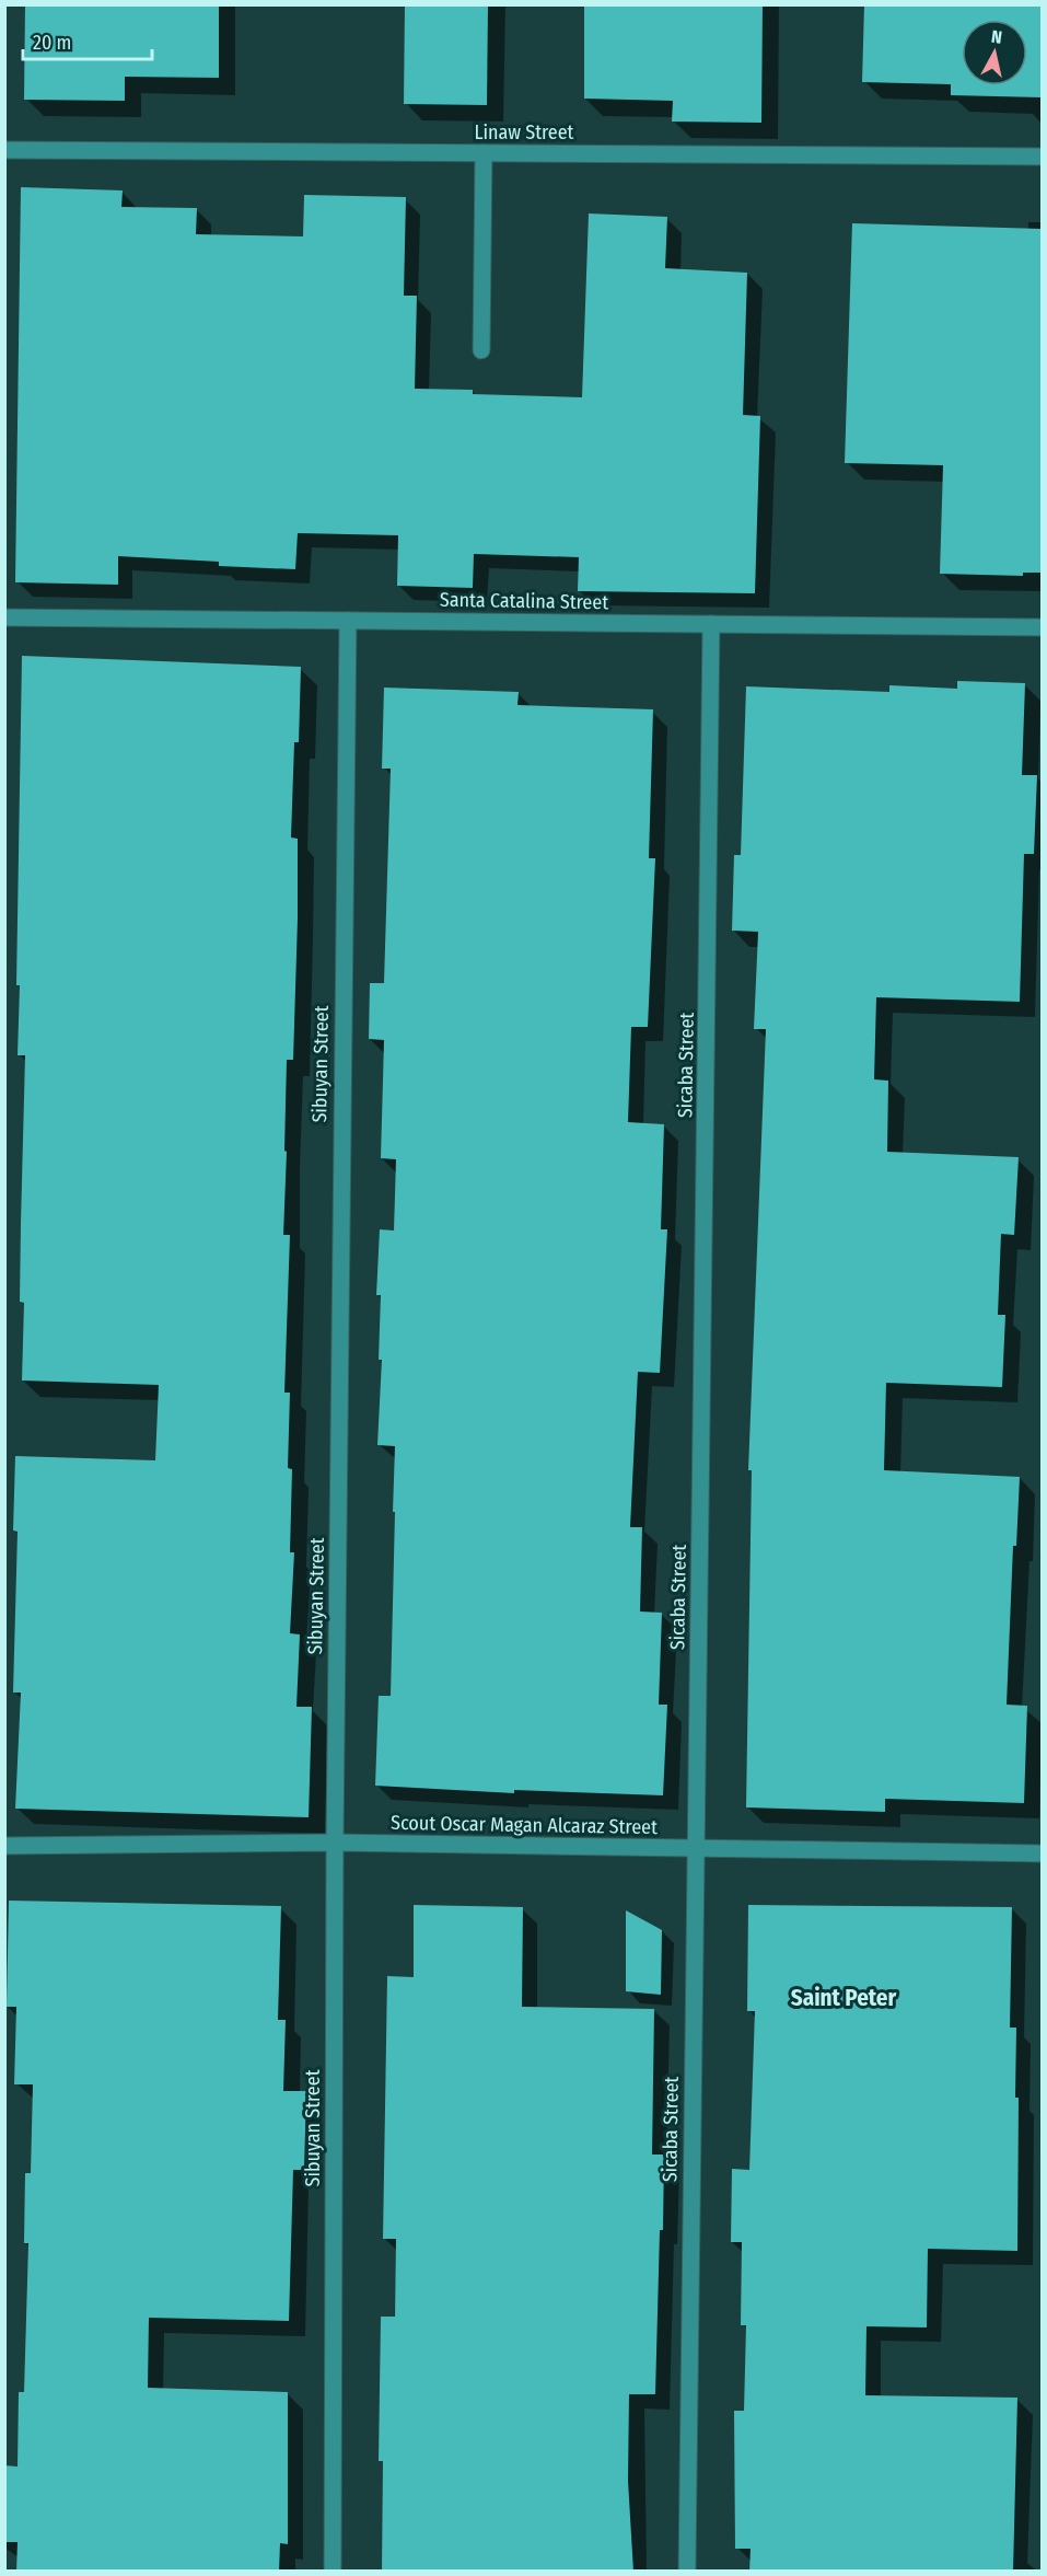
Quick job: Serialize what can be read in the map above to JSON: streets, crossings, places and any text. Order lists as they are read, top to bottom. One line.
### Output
{"streets":{"street":["Linaw Street","Santa Catalina Street","Sibuyan Street","Sicaba Street","Scout Oscar Magan Alcaraz Street"]},"crossings":[["Santa Catalina Street","Sibuyan Street"],["Santa Catalina Street","Sicaba Street"],["Sibuyan Street","Scout Oscar Magan Alcaraz Street"],["Sicaba Street","Scout Oscar Magan Alcaraz Street"]],"districts":["Saint Peter"],"scale_bar":"20 m","north":"top"}
